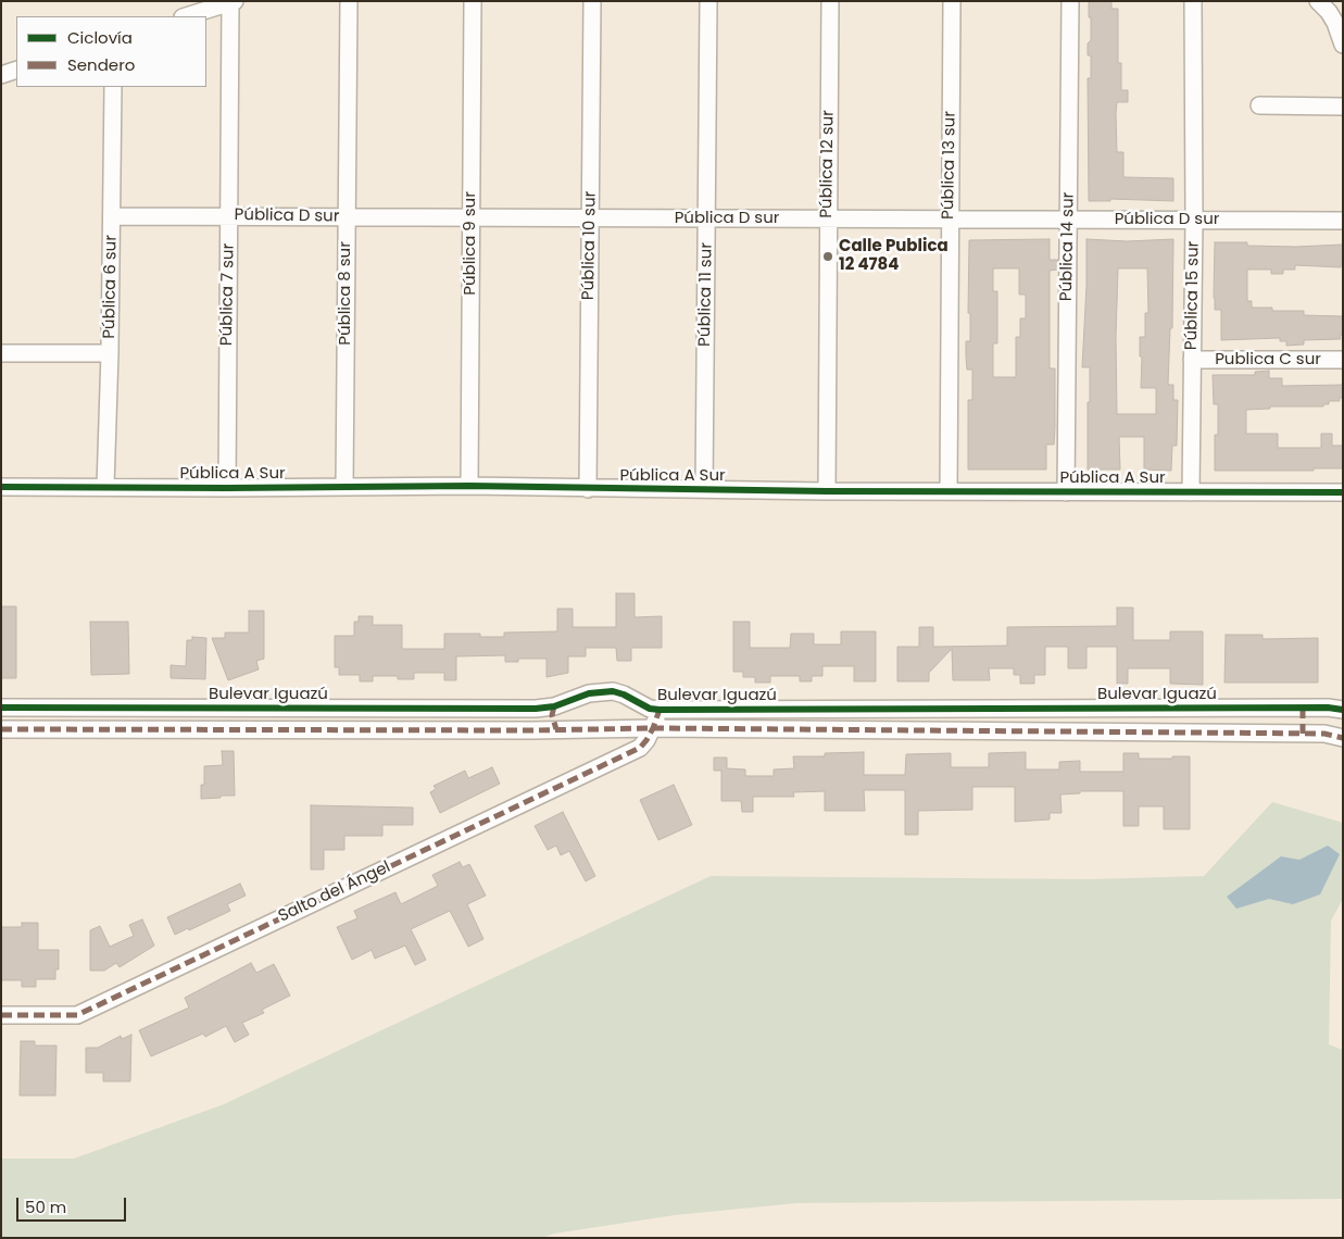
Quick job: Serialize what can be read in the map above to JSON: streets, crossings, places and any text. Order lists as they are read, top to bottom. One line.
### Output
{"streets":{"street":["Pública 12 sur","Pública 13 sur","Pública D sur","Pública 9 sur","Pública 10 sur","Pública 14 sur","Pública 6 sur","Pública 8 sur","Pública 7 sur","Pública 11 sur","Pública 15 sur","Publica C sur","Pública A Sur","Bulevar Iguazú","Salto del Ángel"]},"crossings":[["Pública 12 sur","Pública D sur"],["Pública 12 sur","Pública A Sur"],["Pública 13 sur","Pública D sur"],["Pública 13 sur","Pública A Sur"],["Pública D sur","Pública 9 sur"],["Pública D sur","Pública 10 sur"],["Pública D sur","Pública 14 sur"],["Pública D sur","Pública 6 sur"],["Pública D sur","Pública 8 sur"],["Pública D sur","Pública 7 sur"],["Pública D sur","Pública 11 sur"],["Pública D sur","Pública 15 sur"],["Pública 9 sur","Pública A Sur"],["Pública 10 sur","Pública A Sur"],["Pública 14 sur","Pública A Sur"],["Pública 6 sur","Pública A Sur"],["Pública 8 sur","Pública A Sur"],["Pública 7 sur","Pública A Sur"],["Pública 11 sur","Pública A Sur"],["Pública 15 sur","Publica C sur"],["Pública 15 sur","Pública A Sur"],["Bulevar Iguazú","Salto del Ángel"]],"places":["Calle Publica 12 4784"],"legend":["Ciclovía","Sendero"],"scale_bar":"50 m"}
